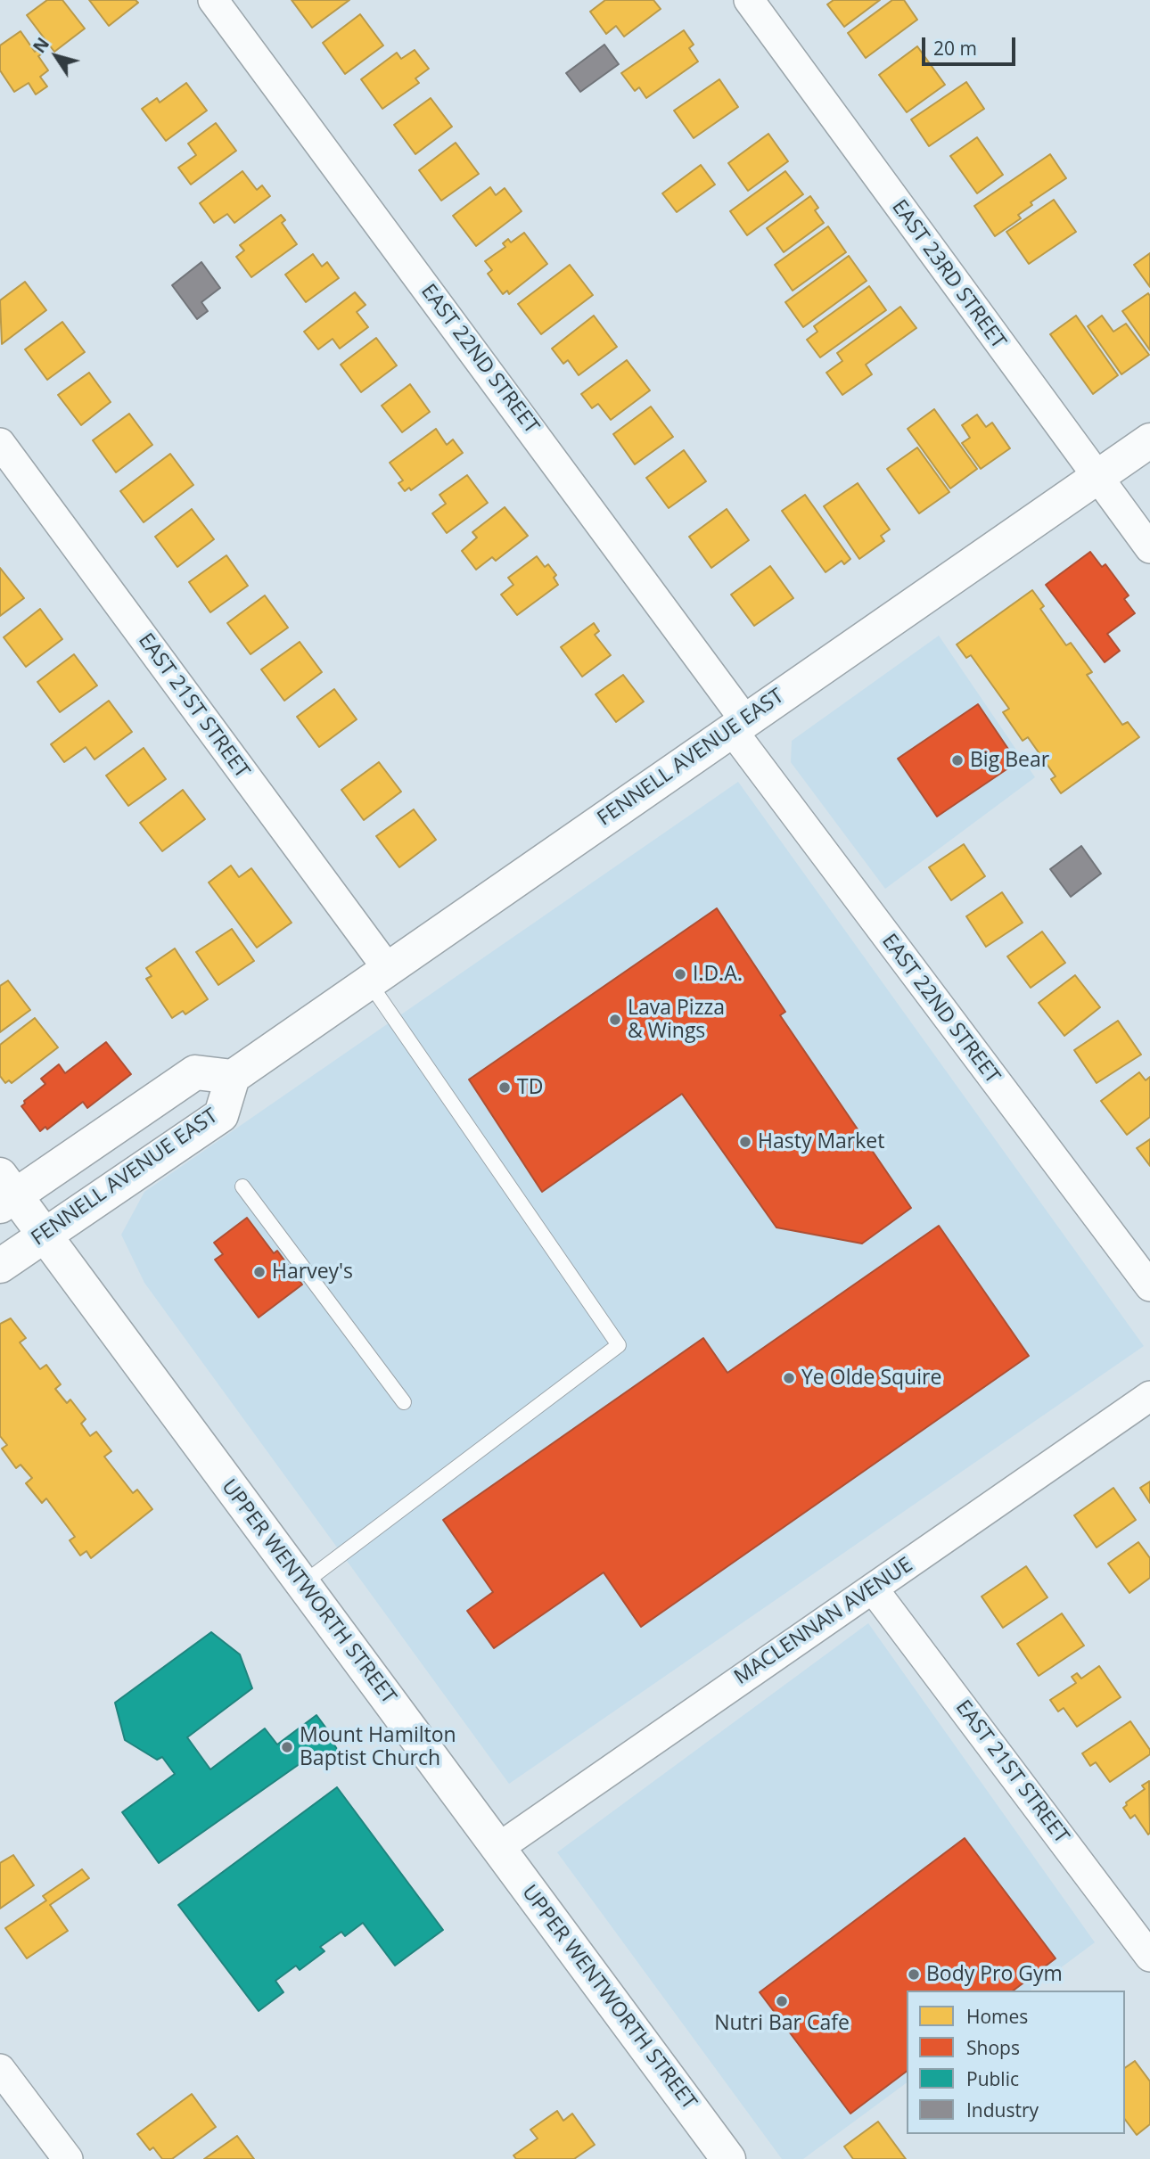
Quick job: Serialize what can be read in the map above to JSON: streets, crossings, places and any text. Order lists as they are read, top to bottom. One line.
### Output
{"streets":{"main road":["FENNELL AVENUE EAST","UPPER WENTWORTH STREET"],"street":["EAST 23RD STREET","EAST 22ND STREET","EAST 21ST STREET","MACLENNAN AVENUE"]},"crossings":[["EAST 23RD STREET","FENNELL AVENUE EAST"],["EAST 22ND STREET","FENNELL AVENUE EAST"],["EAST 21ST STREET","FENNELL AVENUE EAST"],["EAST 21ST STREET","MACLENNAN AVENUE"],["FENNELL AVENUE EAST","UPPER WENTWORTH STREET"],["UPPER WENTWORTH STREET","MACLENNAN AVENUE"]],"places":["Big Bear","I.D.A.","Lava Pizza & Wings","TD","Hasty Market","Harvey's","Ye Olde Squire","Mount Hamilton Baptist Church","Body Pro Gym","Nutri Bar Cafe"],"legend":["Homes","Shops","Public","Industry"],"scale_bar":"20 m","north":"top left"}
